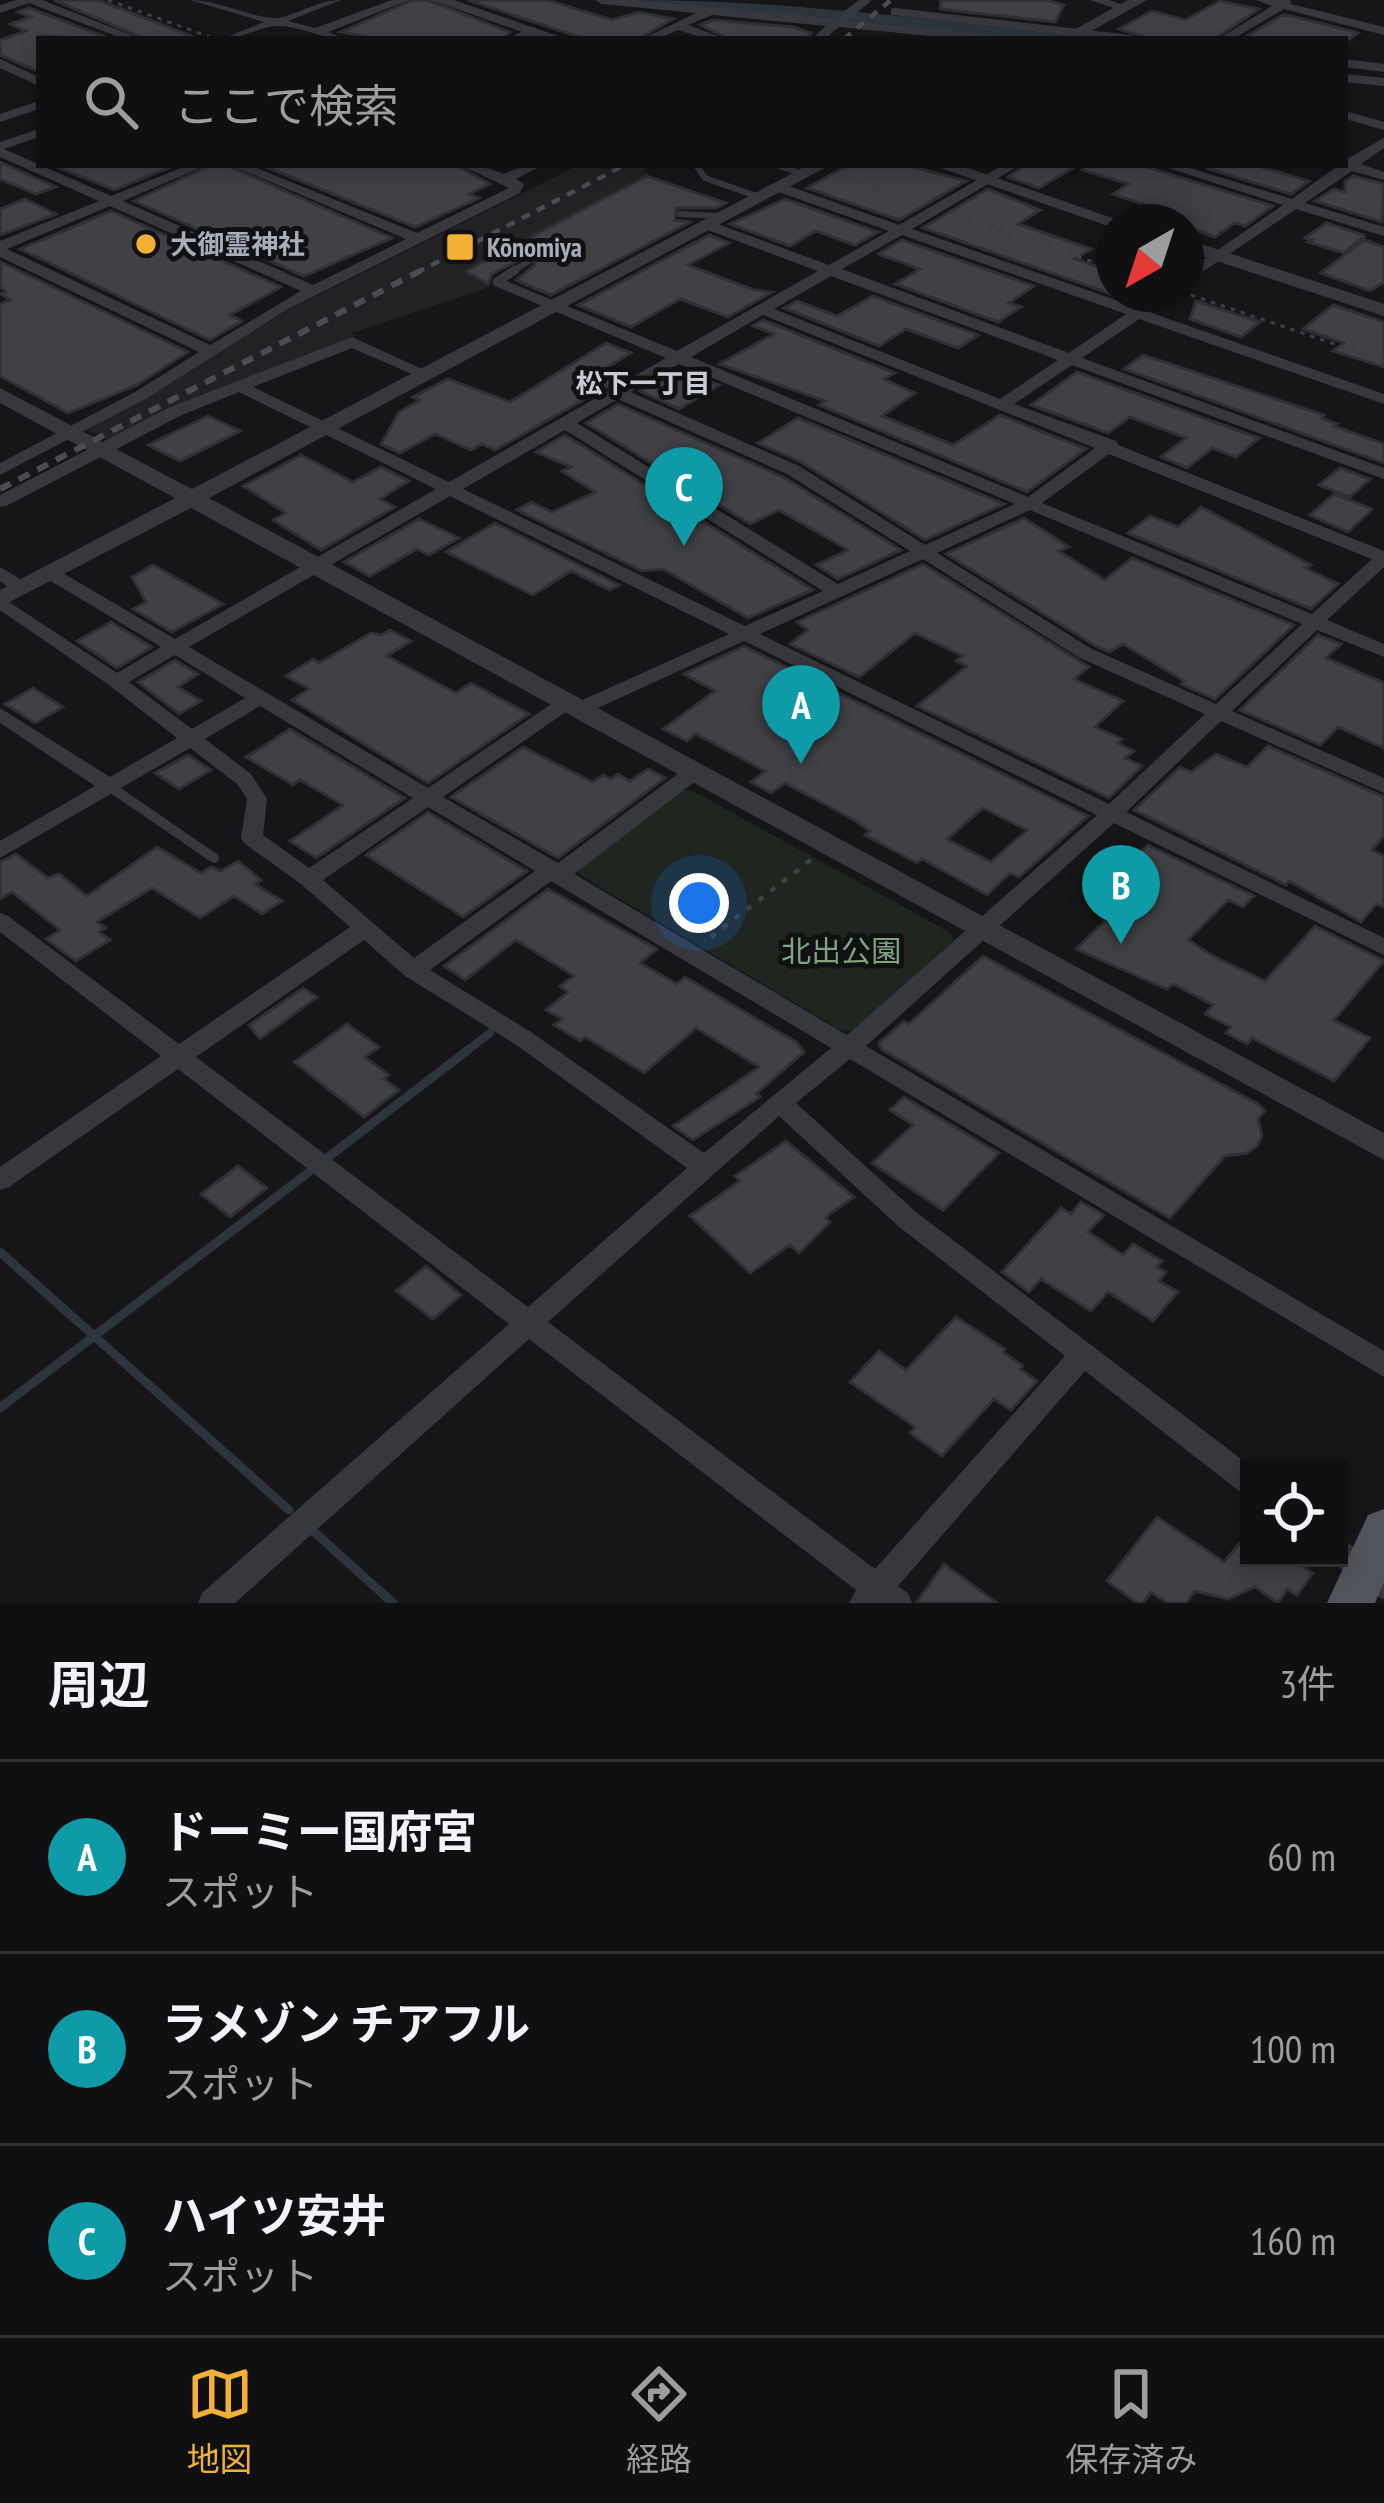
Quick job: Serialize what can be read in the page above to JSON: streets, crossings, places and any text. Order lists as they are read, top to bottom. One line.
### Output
{"districts":["松下一丁目"],"parks":["北出公園"],"places":{"other":["大御霊神社"],"transit":["Kōnomiya"]},"north":"bottom left","page":{"search":"ここで検索","pins":["C","A","B"],"heading":["周辺","3件"],"list":[{"mark":"A","name":"ドーミー国府宮","note":"スポット","value":"60 m"},{"mark":"B","name":"ラメゾン チアフル","note":"スポット","value":"100 m"},{"mark":"C","name":"ハイツ安井","note":"スポット","value":"160 m"}],"nav":["地図","経路","保存済み"]}}
